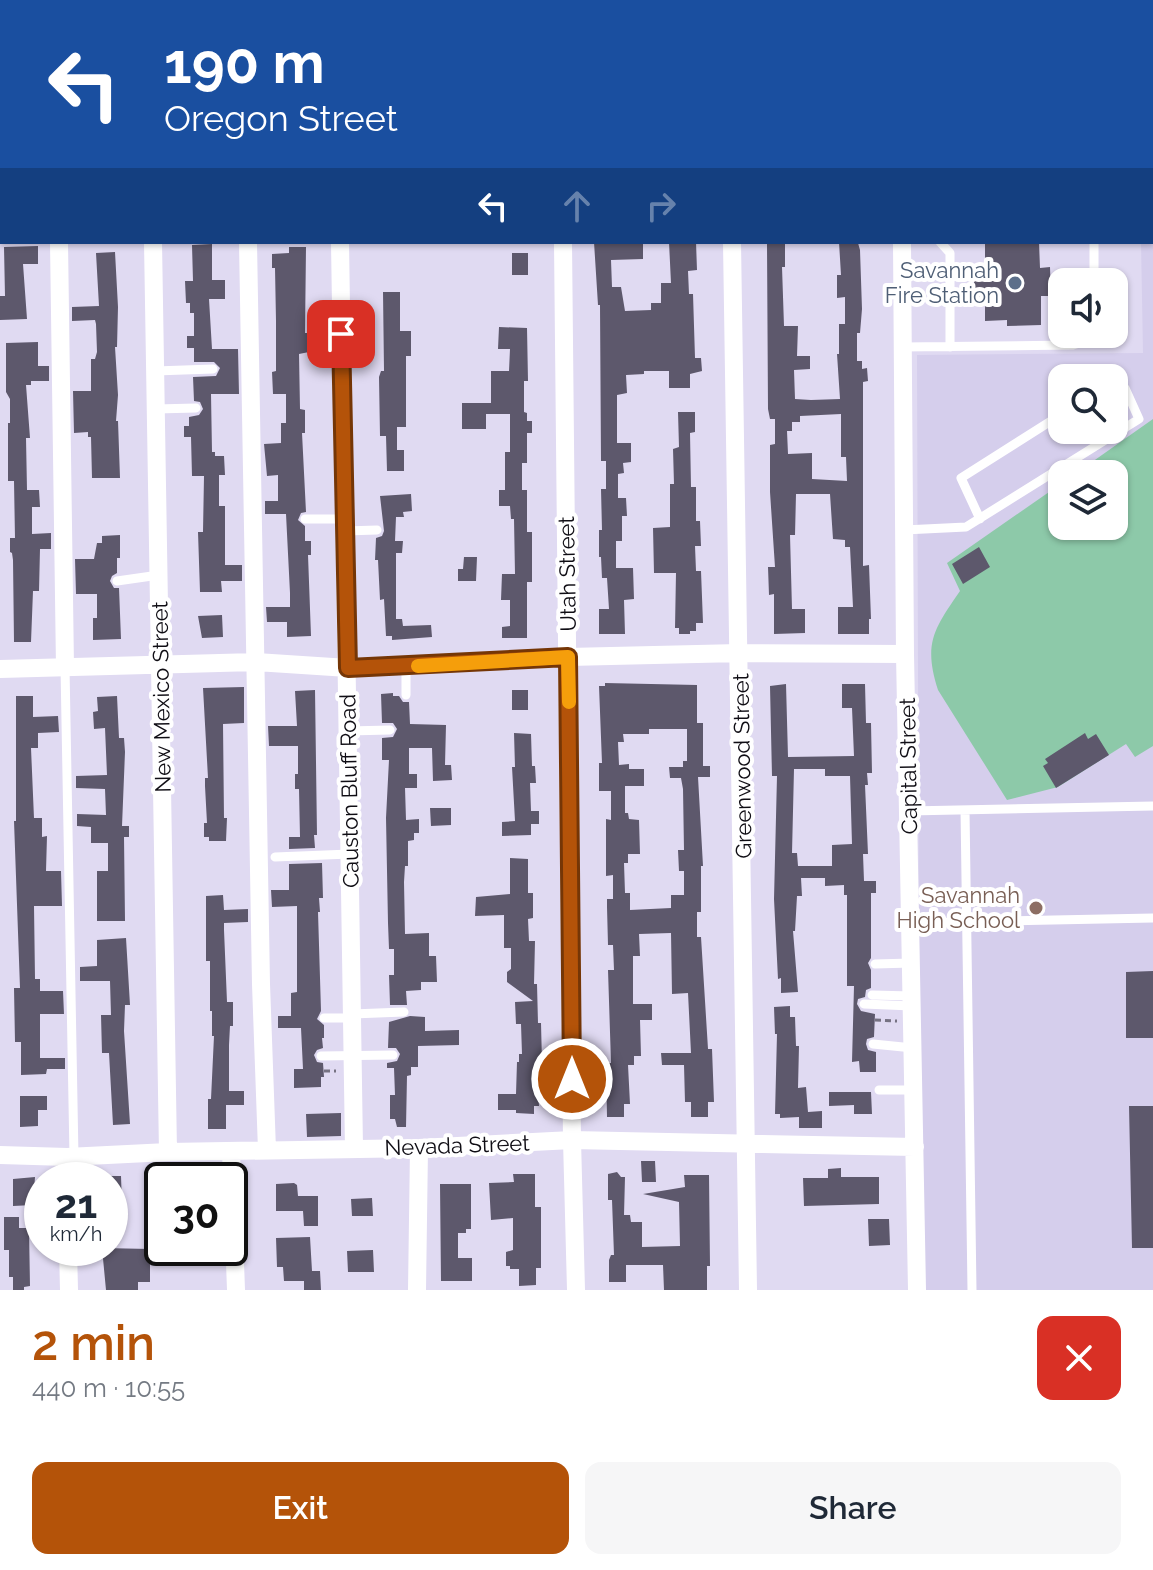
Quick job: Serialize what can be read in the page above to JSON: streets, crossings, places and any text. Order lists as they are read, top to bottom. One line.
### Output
{"streets":{"street":["Utah Street","New Mexico Street","Greenwood Street","Capital Street","Causton Bluff Road","Nevada Street"]},"crossings":[["Utah Street","Nevada Street"],["New Mexico Street","Nevada Street"],["Greenwood Street","Nevada Street"],["Capital Street","Nevada Street"],["Causton Bluff Road","Nevada Street"]],"places":["Savannah Fire Station","Savannah High School"],"page":{"turn":["190 m","Oregon Street"],"speed":"21 km/h","limit":"30","heading":["2 min","440 m · 10:55"],"buttons":["Exit","Share"]}}
